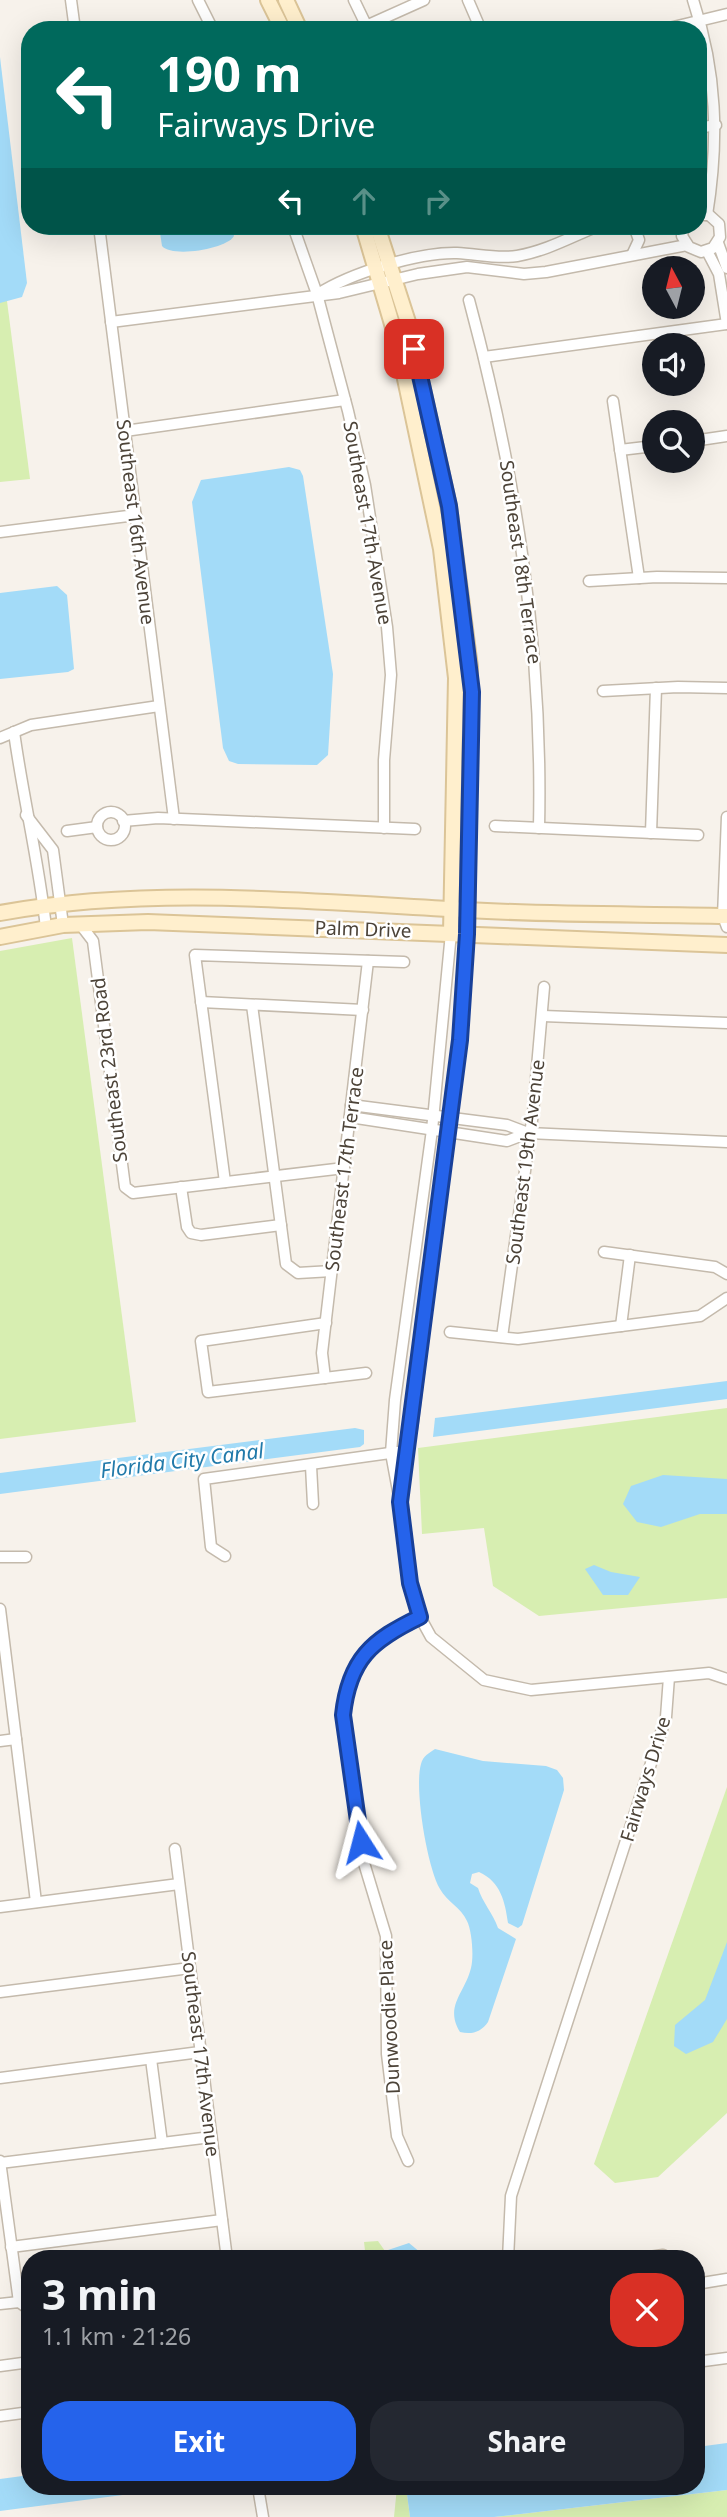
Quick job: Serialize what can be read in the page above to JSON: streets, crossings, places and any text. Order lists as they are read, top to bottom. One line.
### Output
{"streets":{"street":["Southeast 16th Avenue","Southeast 17th Avenue","Southeast 18th Terrace","Palm Drive","Southeast 23rd Road","Southeast 19th Avenue","Southeast 17th Terrace","Fairways Drive","Dunwoodie Place"]},"crossings":[["Palm Drive","Southeast 23rd Road"],["Southeast 23rd Road","Southeast 17th Terrace"]],"water":["Florida City Canal"],"north":"top","page":{"turn":["190 m","Fairways Drive"],"heading":["3 min","1.1 km · 21:26"],"buttons":["Exit","Share"]}}
